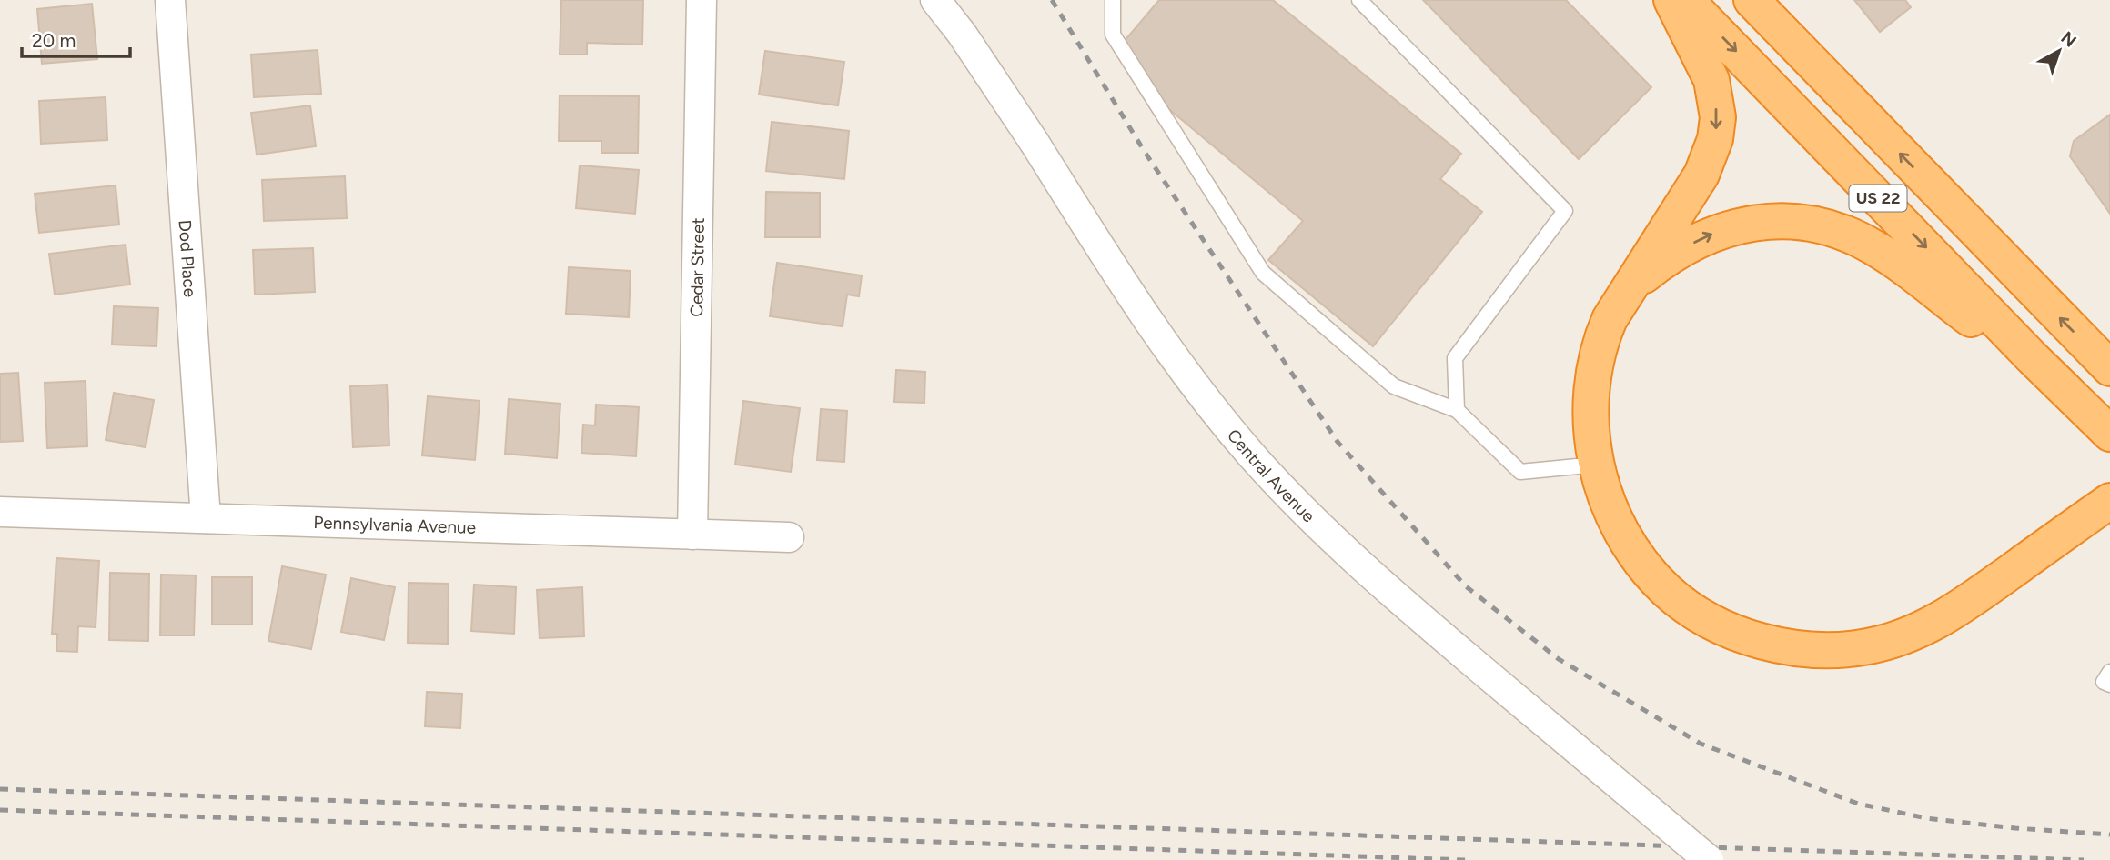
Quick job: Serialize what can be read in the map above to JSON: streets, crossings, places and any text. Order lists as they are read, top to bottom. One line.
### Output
{"streets":{"highway":["US 22"],"street":["Dod Place","Cedar Street","Central Avenue","Pennsylvania Avenue"]},"crossings":[["Dod Place","Pennsylvania Avenue"],["Cedar Street","Pennsylvania Avenue"]],"scale_bar":"20 m","north":"top right"}
